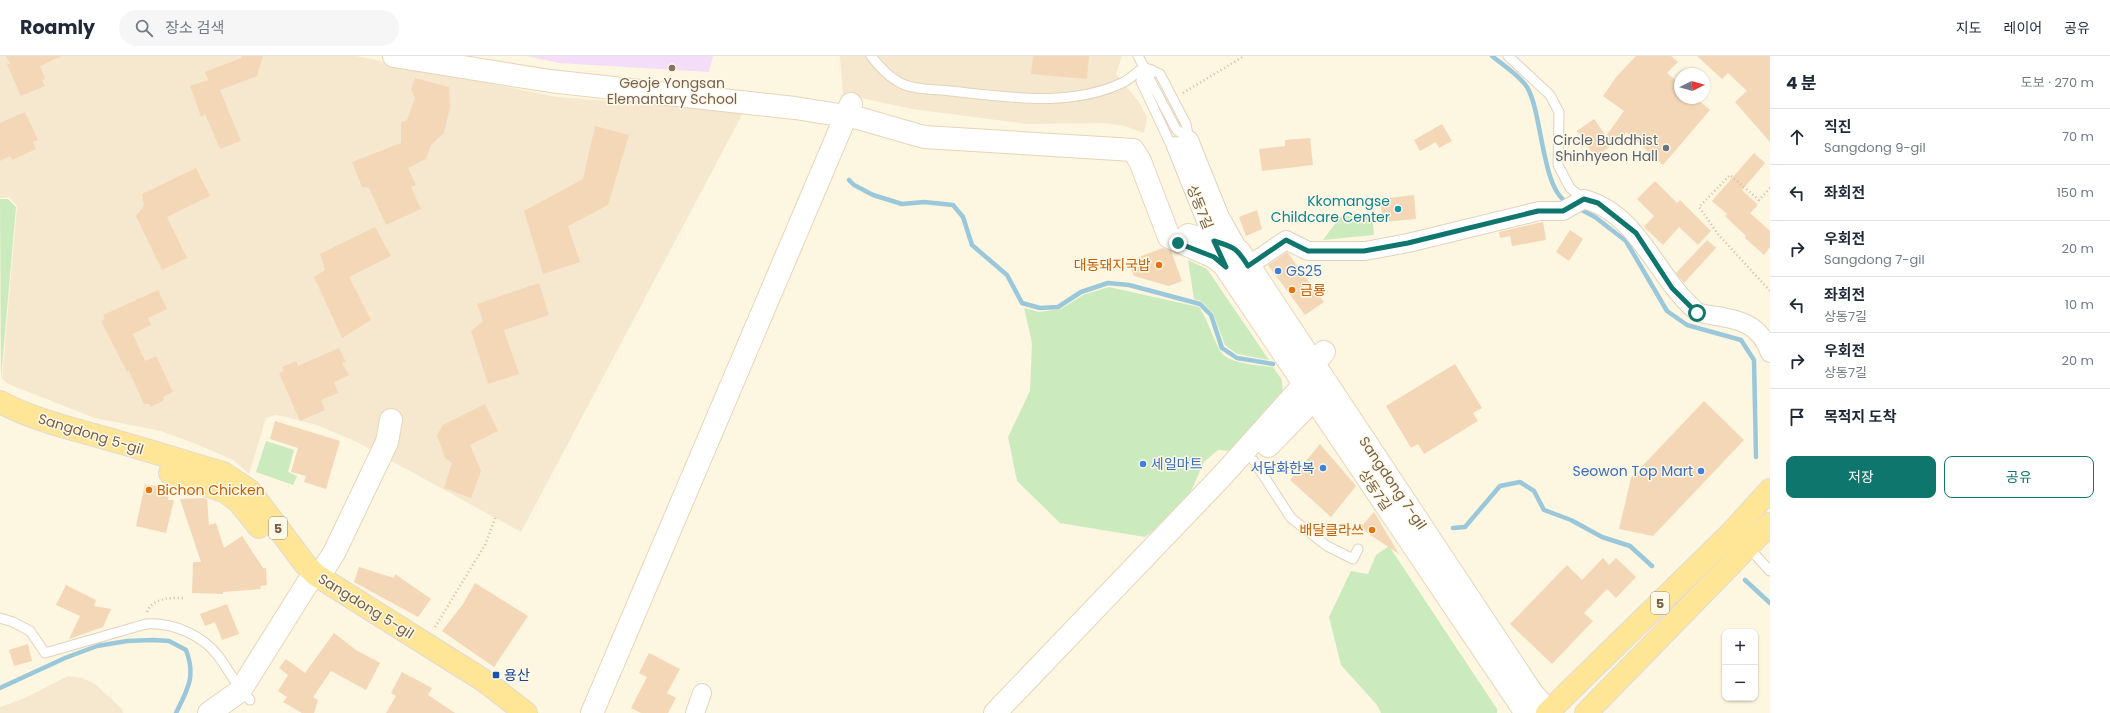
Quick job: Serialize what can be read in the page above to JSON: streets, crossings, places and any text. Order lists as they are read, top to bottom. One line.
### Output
{"streets":{"main road":["Sangdong 5-gil","5"],"street":["상동7길","Sangdong 7-gil"]},"crossings":[["상동7길","Sangdong 7-gil"],["Sangdong 7-gil","5"]],"places":{"other":["Geoje Yongsan Elemantary School","Circle Buddhist Shinhyeon Hall","Kkomangse Childcare Center","대동돼지국밥","GS25","금룡","세일마트","서담화한복","Seowon Top Mart","Bichon Chicken","배달클라쓰"],"transit":["용산"]},"north":"right","page":{"header":"Roamly","search":"장소 검색","nav":["지도","레이어","공유"],"heading":["4 분","도보 · 270 m"],"list":[["직진","Sangdong 9-gil","70 m"],["좌회전","150 m"],["우회전","Sangdong 7-gil","20 m"],["좌회전","상동7길","10 m"],["우회전","상동7길","20 m"],"목적지 도착"],"buttons":["저장","공유"],"map_buttons":["+","−"]}}
